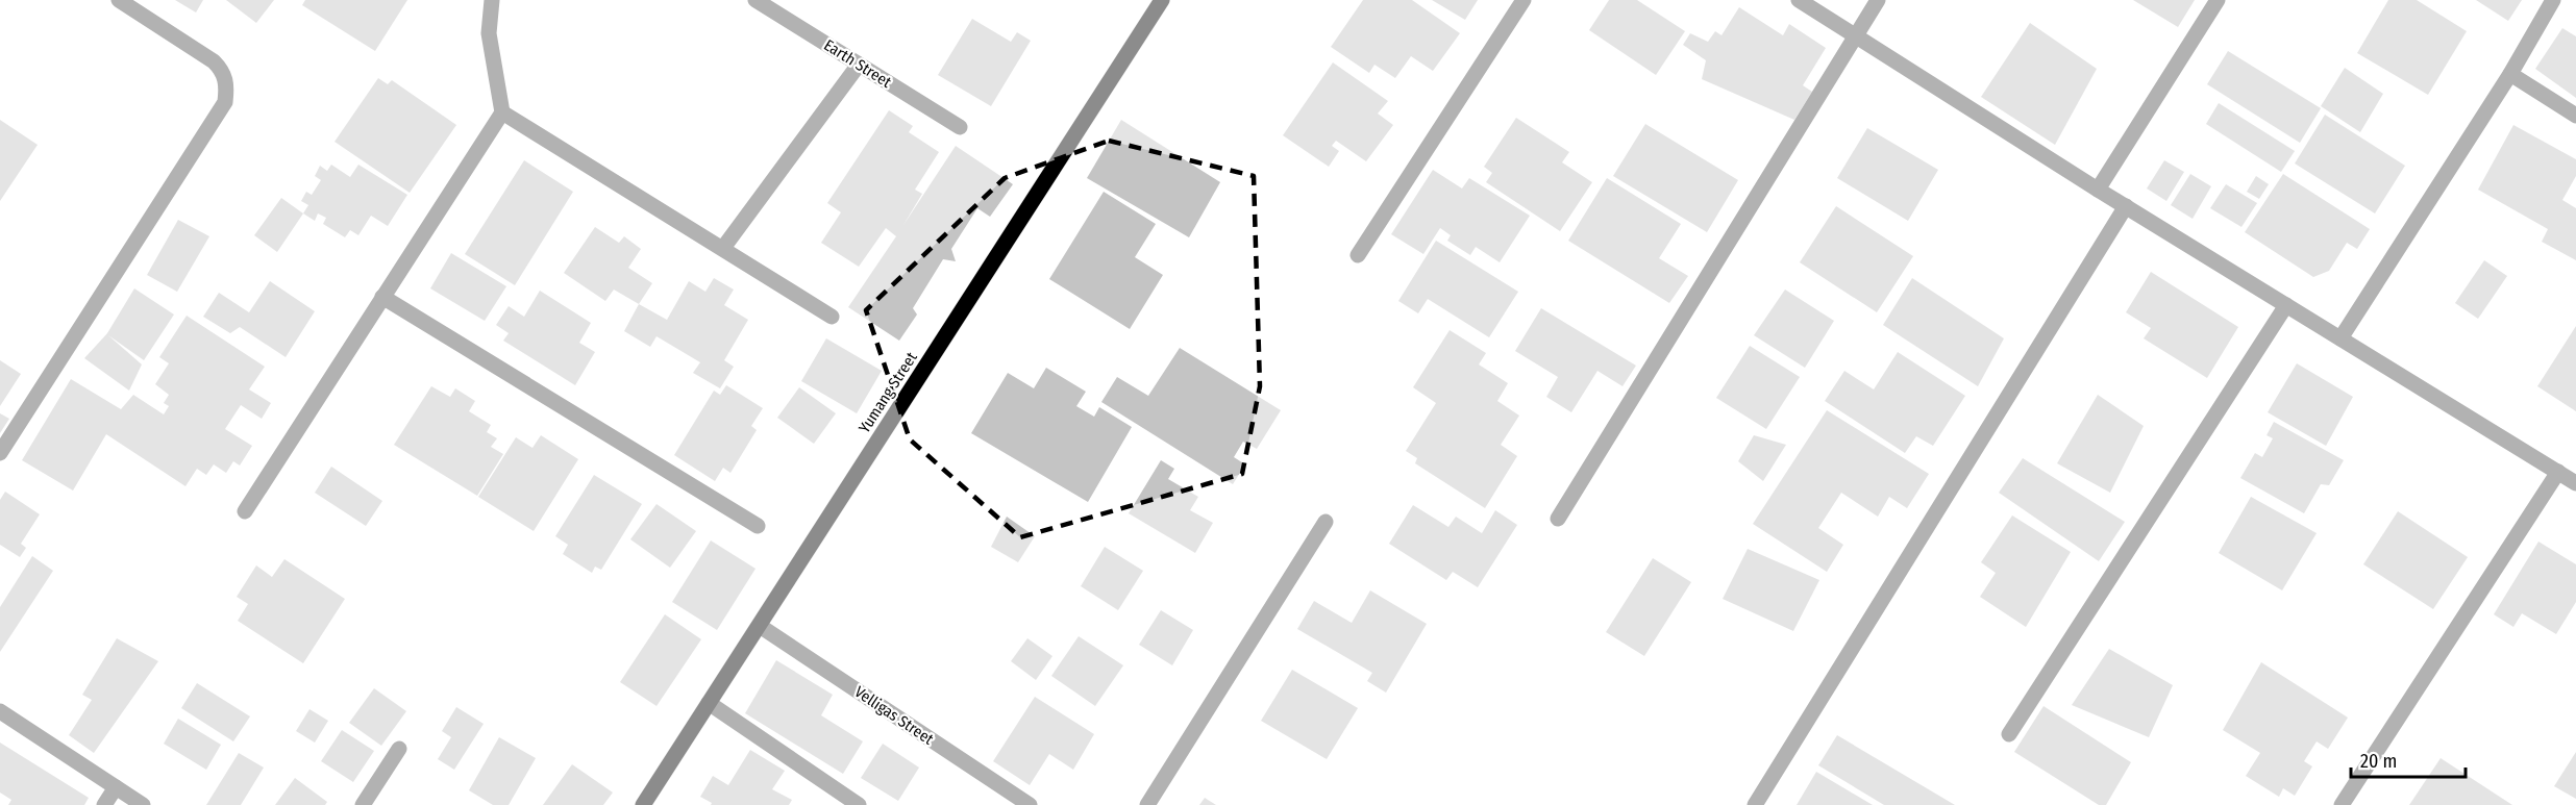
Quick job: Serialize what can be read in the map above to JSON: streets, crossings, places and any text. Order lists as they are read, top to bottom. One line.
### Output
{"streets":{"main road":["Yumang Street"],"street":["Earth Street","Velligas Street"]},"crossings":[["Yumang Street","Velligas Street"]],"scale_bar":"20 m"}
